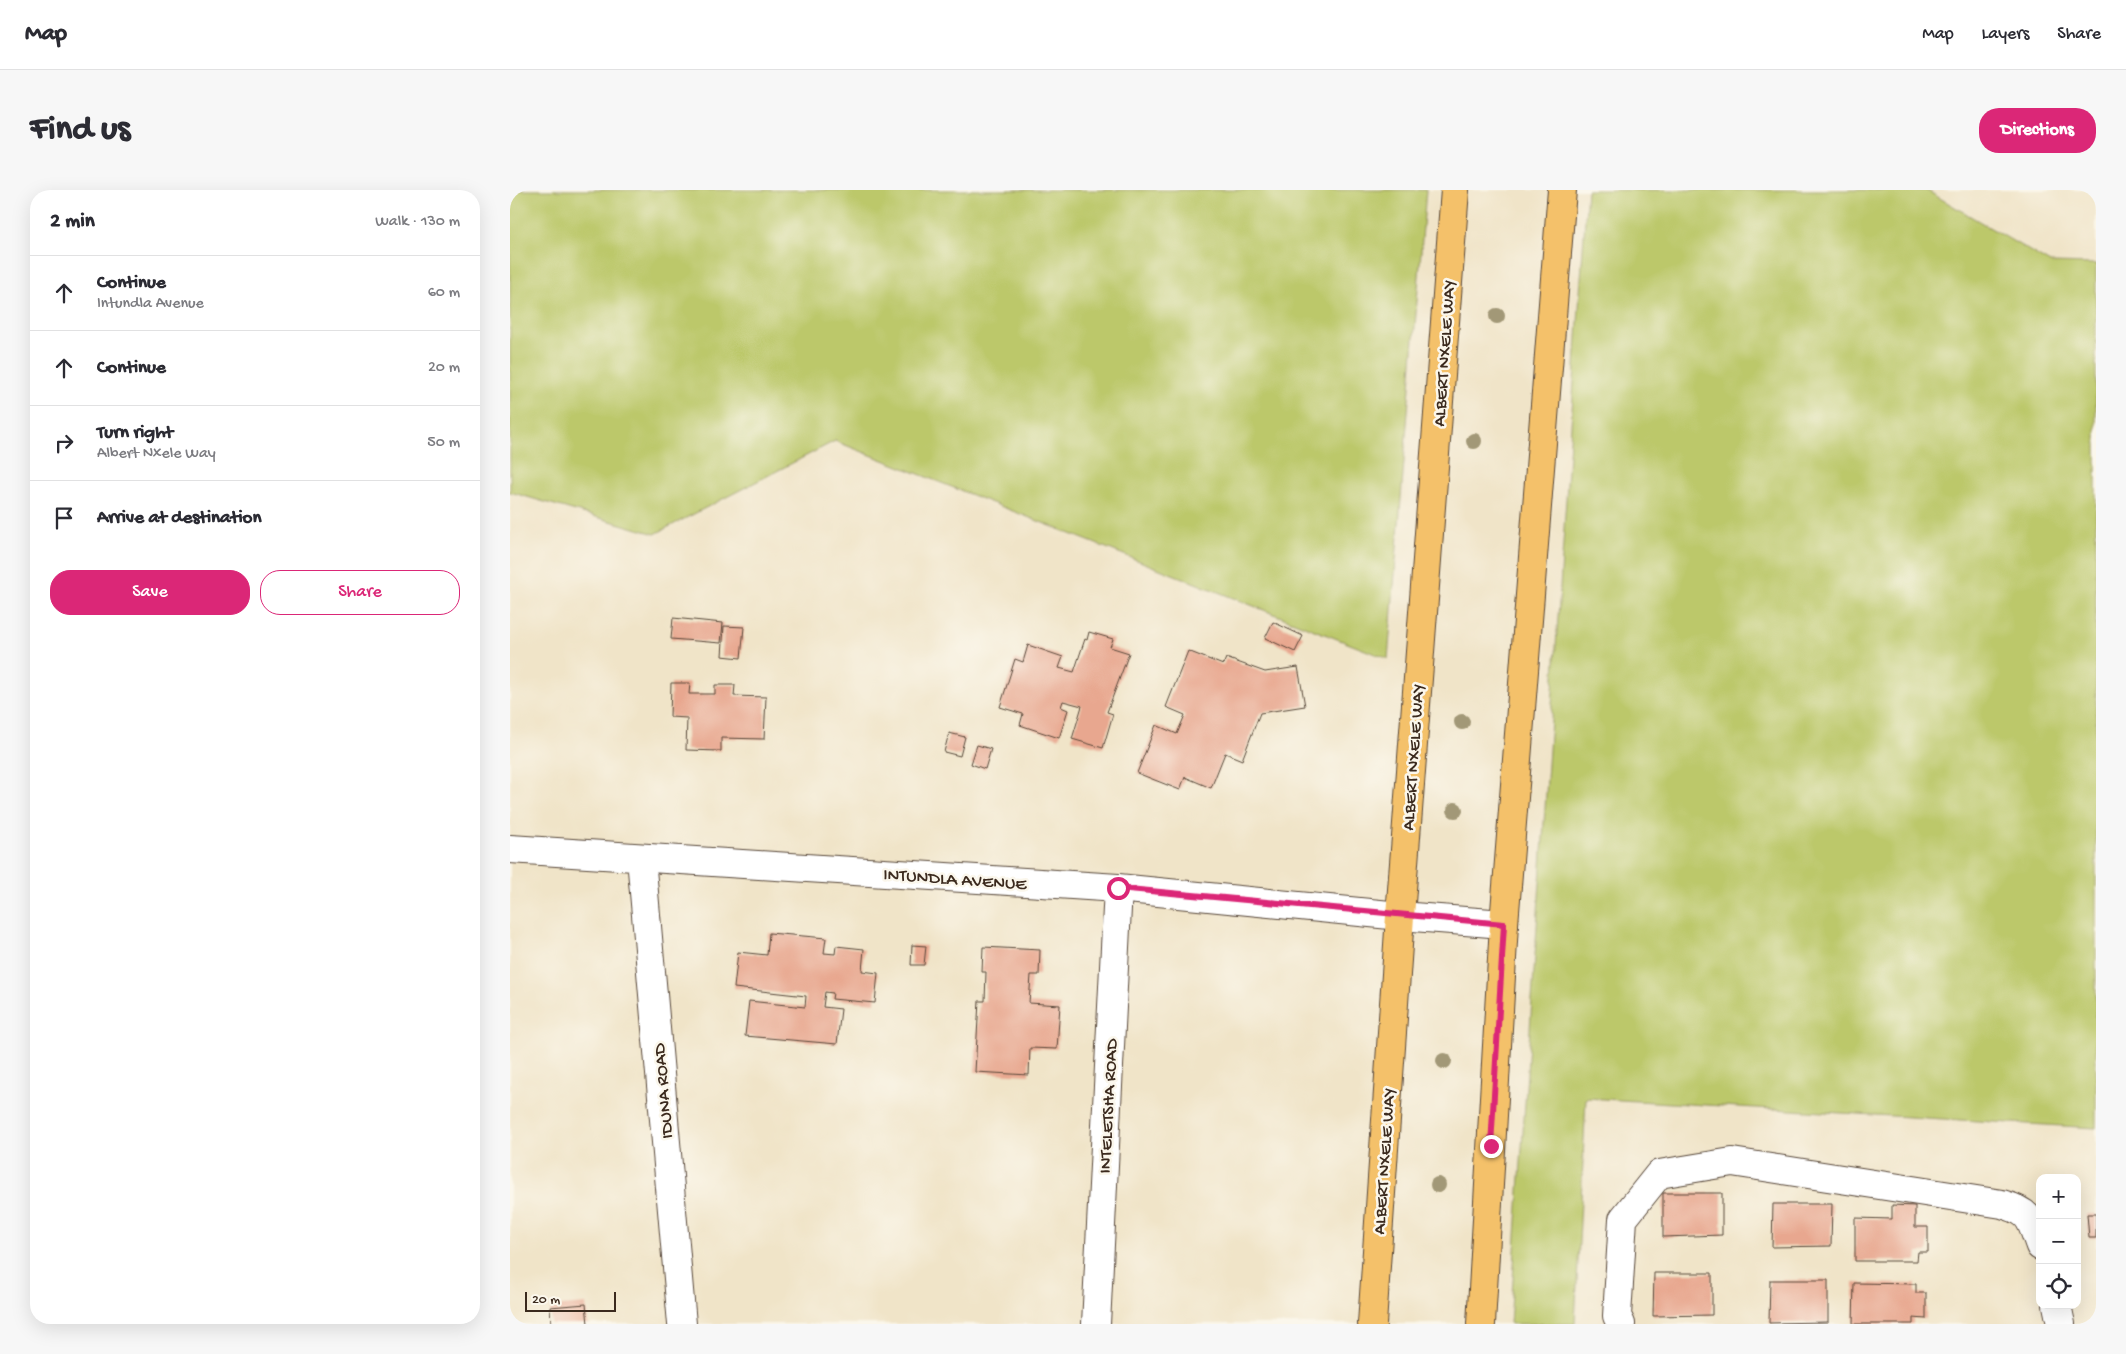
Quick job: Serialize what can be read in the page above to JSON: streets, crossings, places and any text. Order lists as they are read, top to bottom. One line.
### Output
{"streets":{"main road":["ALBERT NXELE WAY"],"street":["INTUNDLA AVENUE","IDUNA ROAD","INTELETSHA ROAD"]},"crossings":[["ALBERT NXELE WAY","INTUNDLA AVENUE"],["INTUNDLA AVENUE","IDUNA ROAD"],["INTUNDLA AVENUE","INTELETSHA ROAD"]],"scale_bar":"20 m","page":{"header":"Map","nav":["Map","Layers","Share"],"buttons":["Directions",["Save","Share"]],"title":"Find us","heading":["2 min","Walk · 130 m"],"list":[["Continue","Intundla Avenue","60 m"],["Continue","20 m"],["Turn right","Albert Nxele Way","50 m"],"Arrive at destination"],"map_buttons":["+","−"],"scale":"20 m"}}
